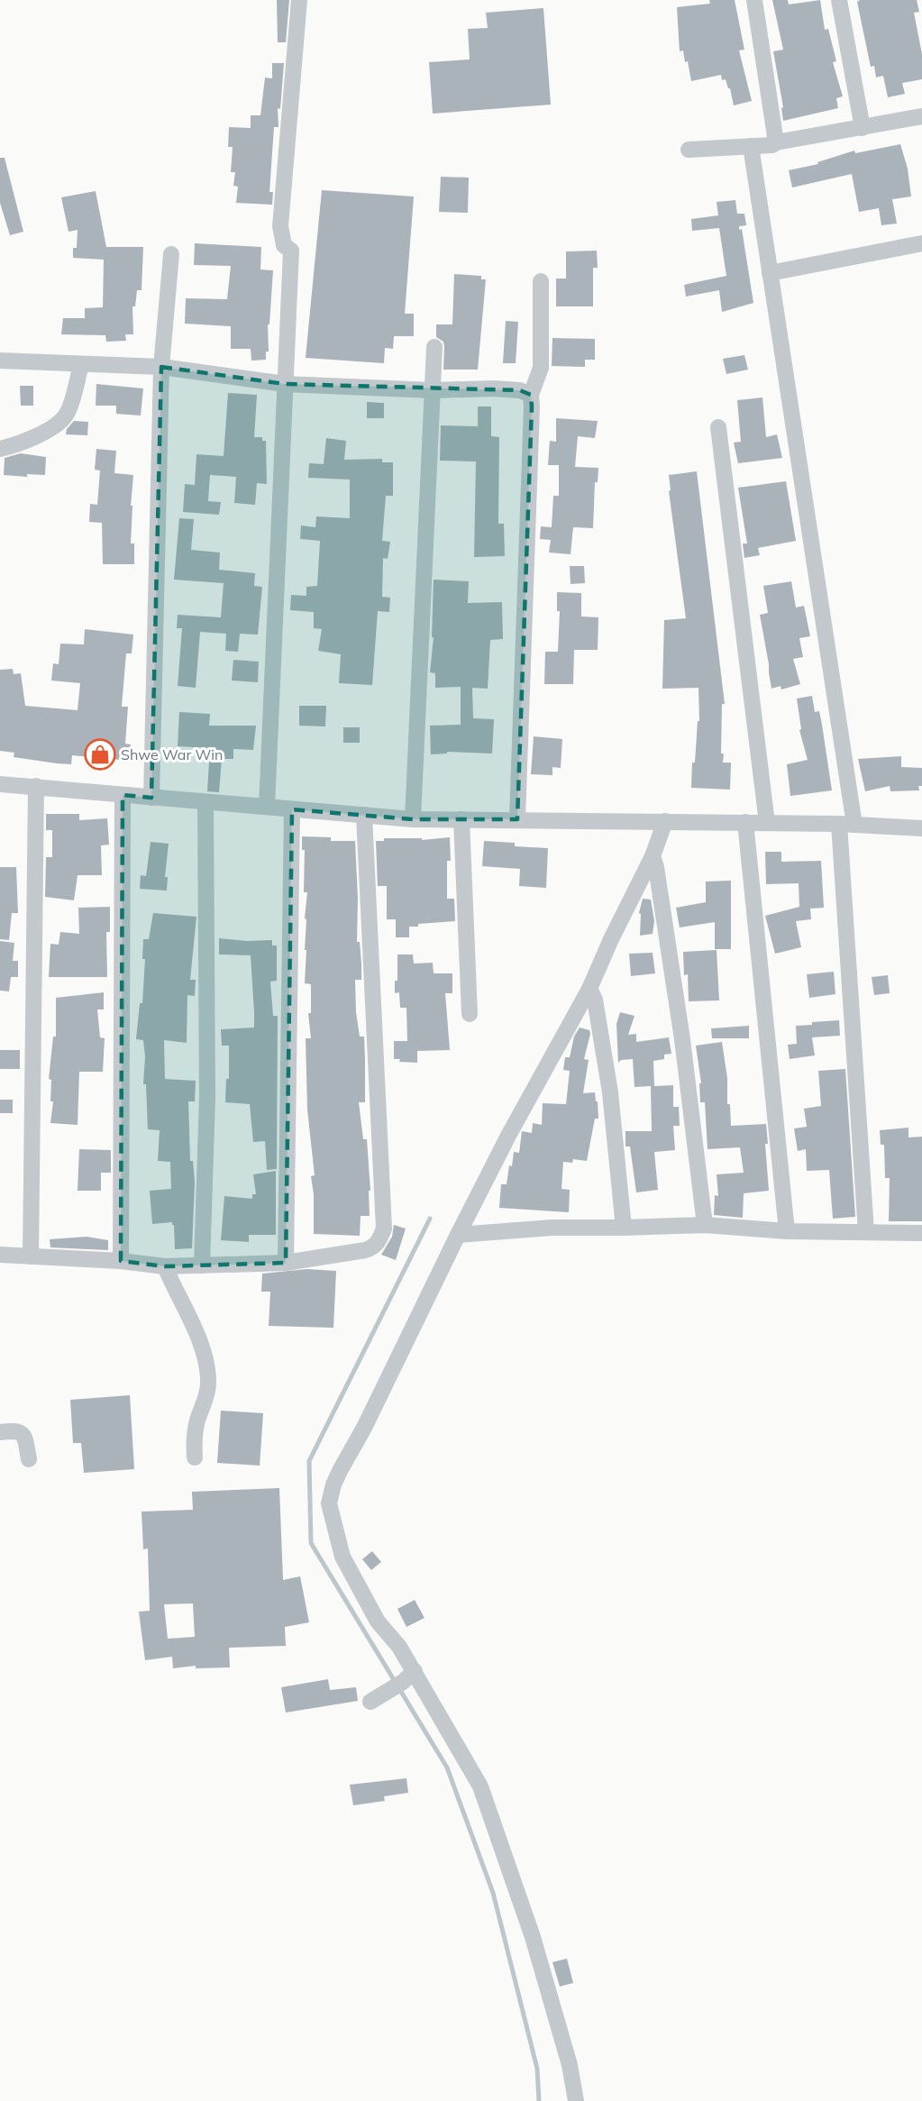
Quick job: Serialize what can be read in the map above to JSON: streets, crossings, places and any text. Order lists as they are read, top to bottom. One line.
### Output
{"places":{"shop":["Shwe War Win"]}}
